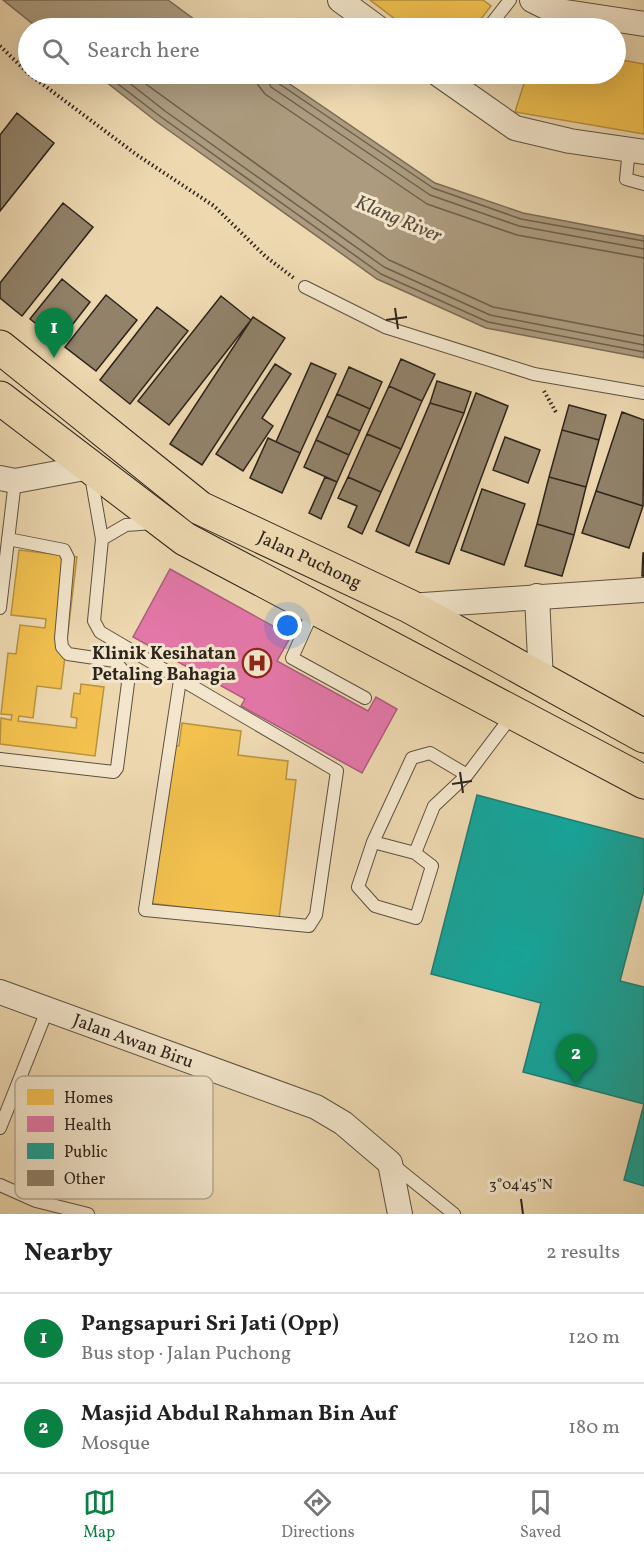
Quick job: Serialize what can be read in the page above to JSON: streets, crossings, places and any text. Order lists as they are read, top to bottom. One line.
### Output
{"streets":{"main road":["Jalan Puchong"],"street":["Jalan Awan Biru"]},"water":["Klang River"],"places":{"hospital":["Klinik Kesihatan Petaling Bahagia"]},"legend":["Homes","Health","Public","Other"],"page":{"search":"Search here","pins":["1","2"],"heading":["Nearby","2 results"],"list":[{"mark":"1","name":"Pangsapuri Sri Jati (Opp)","note":"Bus stop · Jalan Puchong","value":"120 m"},{"mark":"2","name":"Masjid Abdul Rahman Bin Auf","note":"Mosque","value":"180 m"}],"nav":["Map","Directions","Saved"]},"coordinates":["3°04'45\"N"]}
